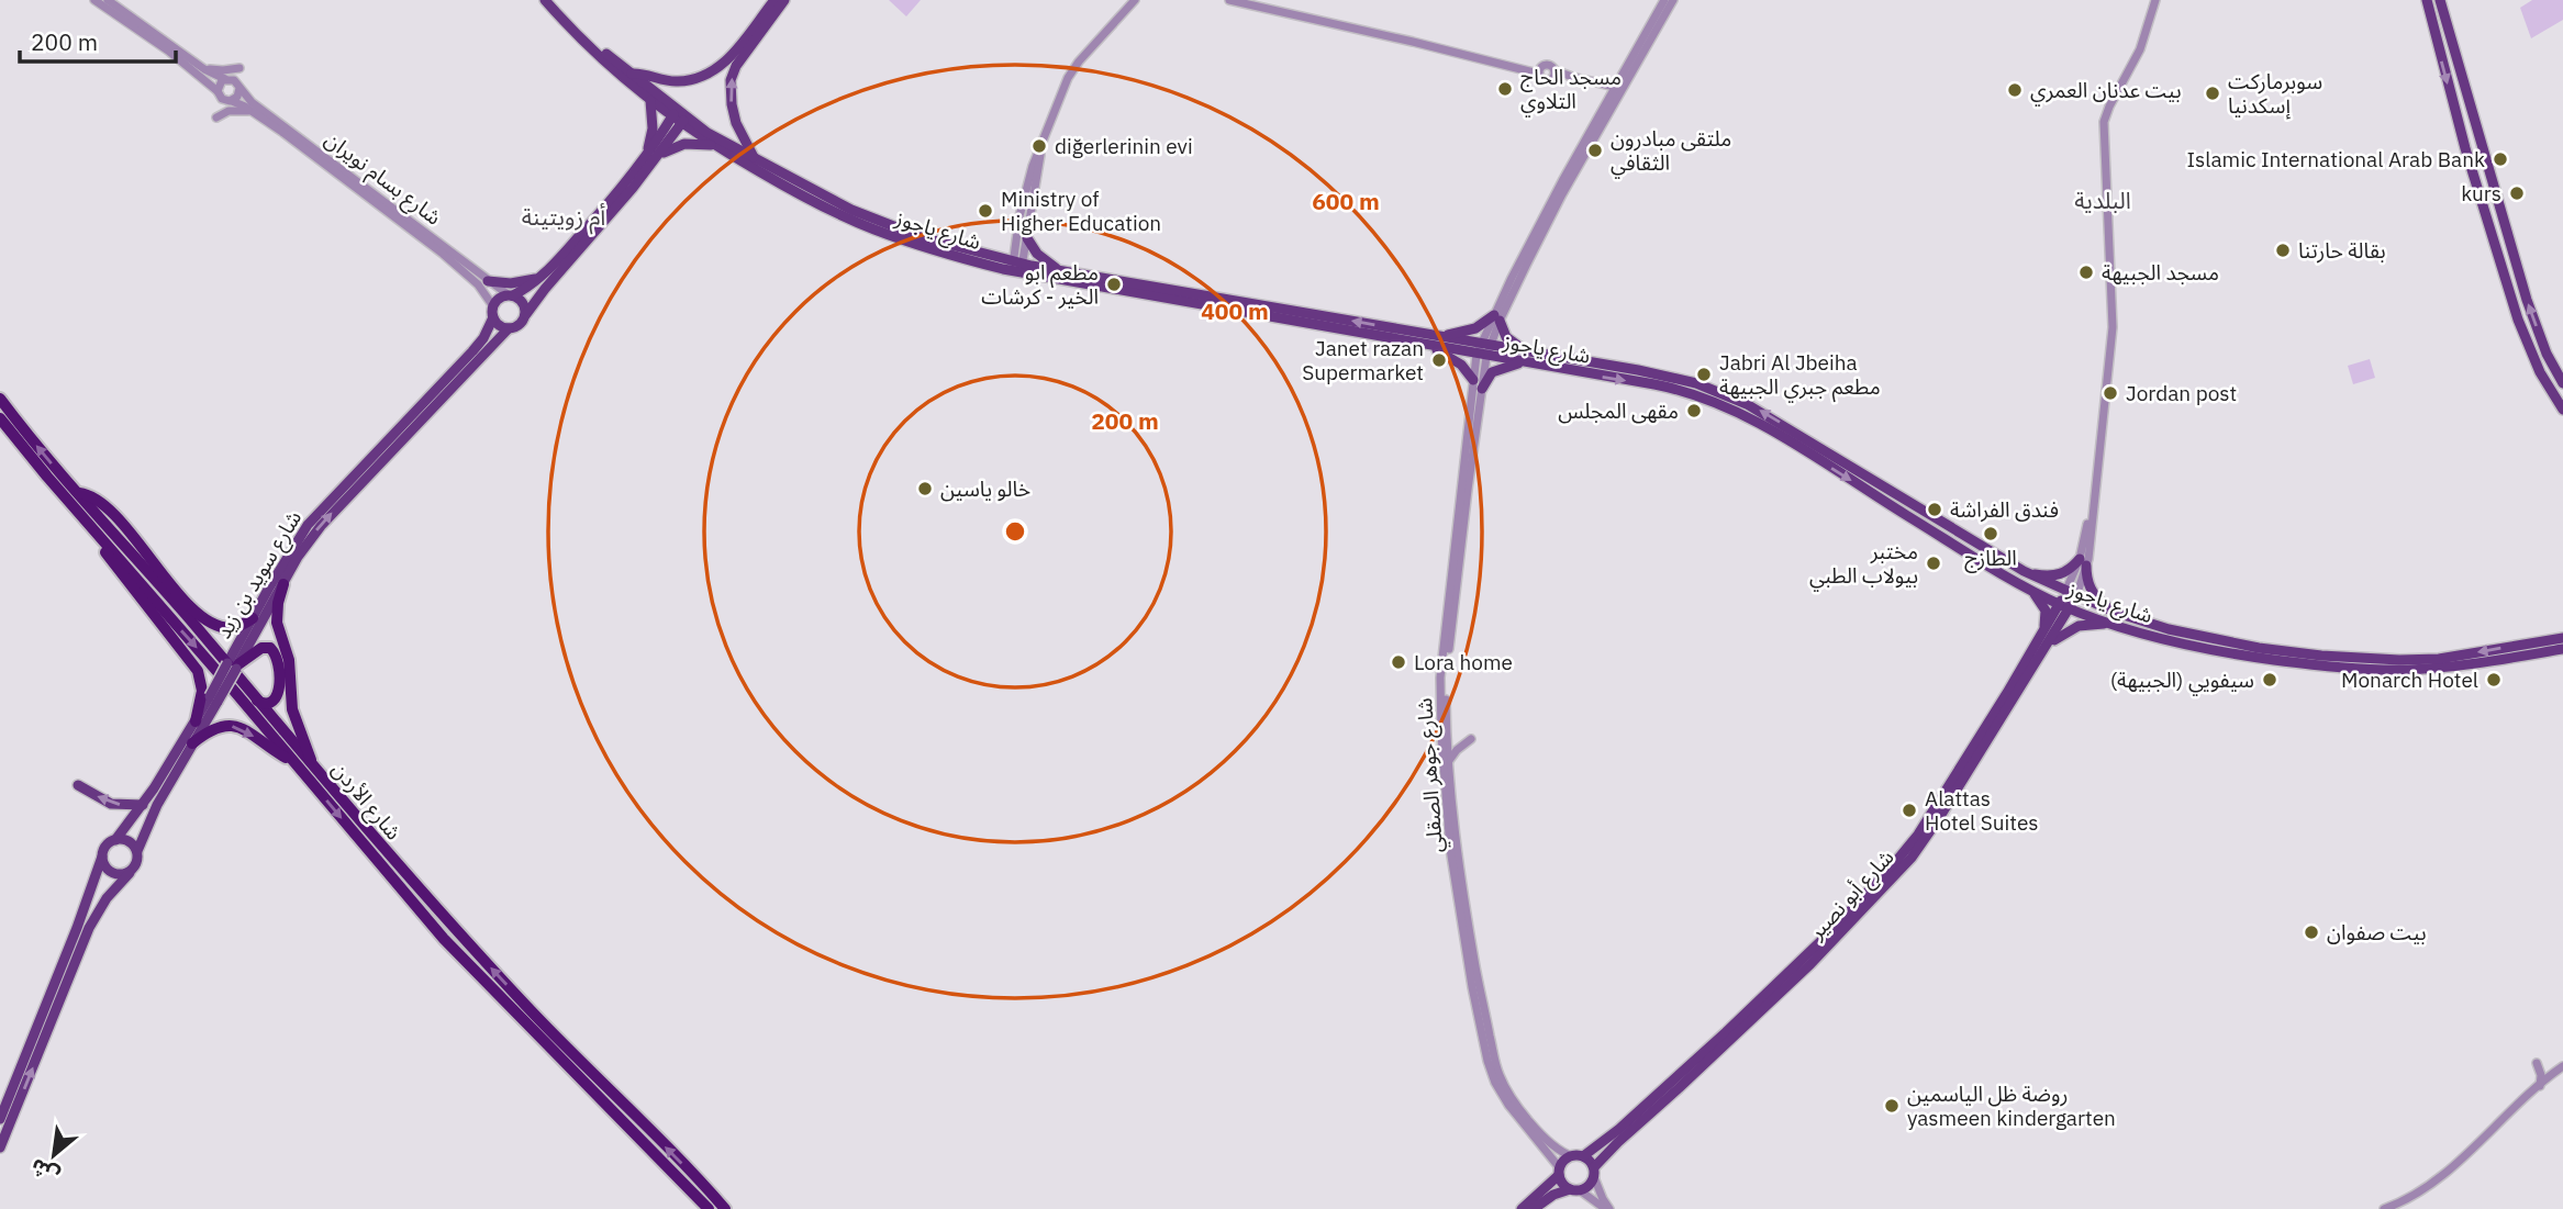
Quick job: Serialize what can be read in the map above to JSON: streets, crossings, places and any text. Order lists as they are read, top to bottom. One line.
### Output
{"streets":{"highway":["شارع الأردن"],"main road":["شارع ياجوز","شارع سويد بن زيد","شارع أبو نصير"],"street":["شارع بسام نويران","شارع جوهر الصقلي"]},"crossings":[["شارع بسام نويران","شارع سويد بن زيد"],["شارع ياجوز","شارع جوهر الصقلي"],["شارع ياجوز","شارع أبو نصير"],["شارع جوهر الصقلي","شارع أبو نصير"]],"districts":["البلدية","أم زويتينة"],"places":["مسجد الحاج التلاوي","بيت عدنان العمري","سوبرماركت إسكدنيا","diğerlerinin evi","ملتقى مبادرون الثقافي","Islamic International Arab Bank","kurs","Ministry of Higher Education","بقالة حارتنا","مسجد الجبيهة","مطعم ابو الخير - كرشات","Janet razan Supermarket","Jabri Al Jbeiha مطعم جبري الجبيهة","Jordan post","مقهى المجلس","خالو ياسين","فندق الفراشة","الطازج","مختبر بيولاب الطبي","Lora home","سيفويي (الجبيهة)","Monarch Hotel","Alattas Hotel Suites","بيت صفوان","روضة ظل الياسمين yasmeen kindergarten"],"scale_bar":"200 m","north":"bottom left","rings":["600 m","400 m","200 m"]}
